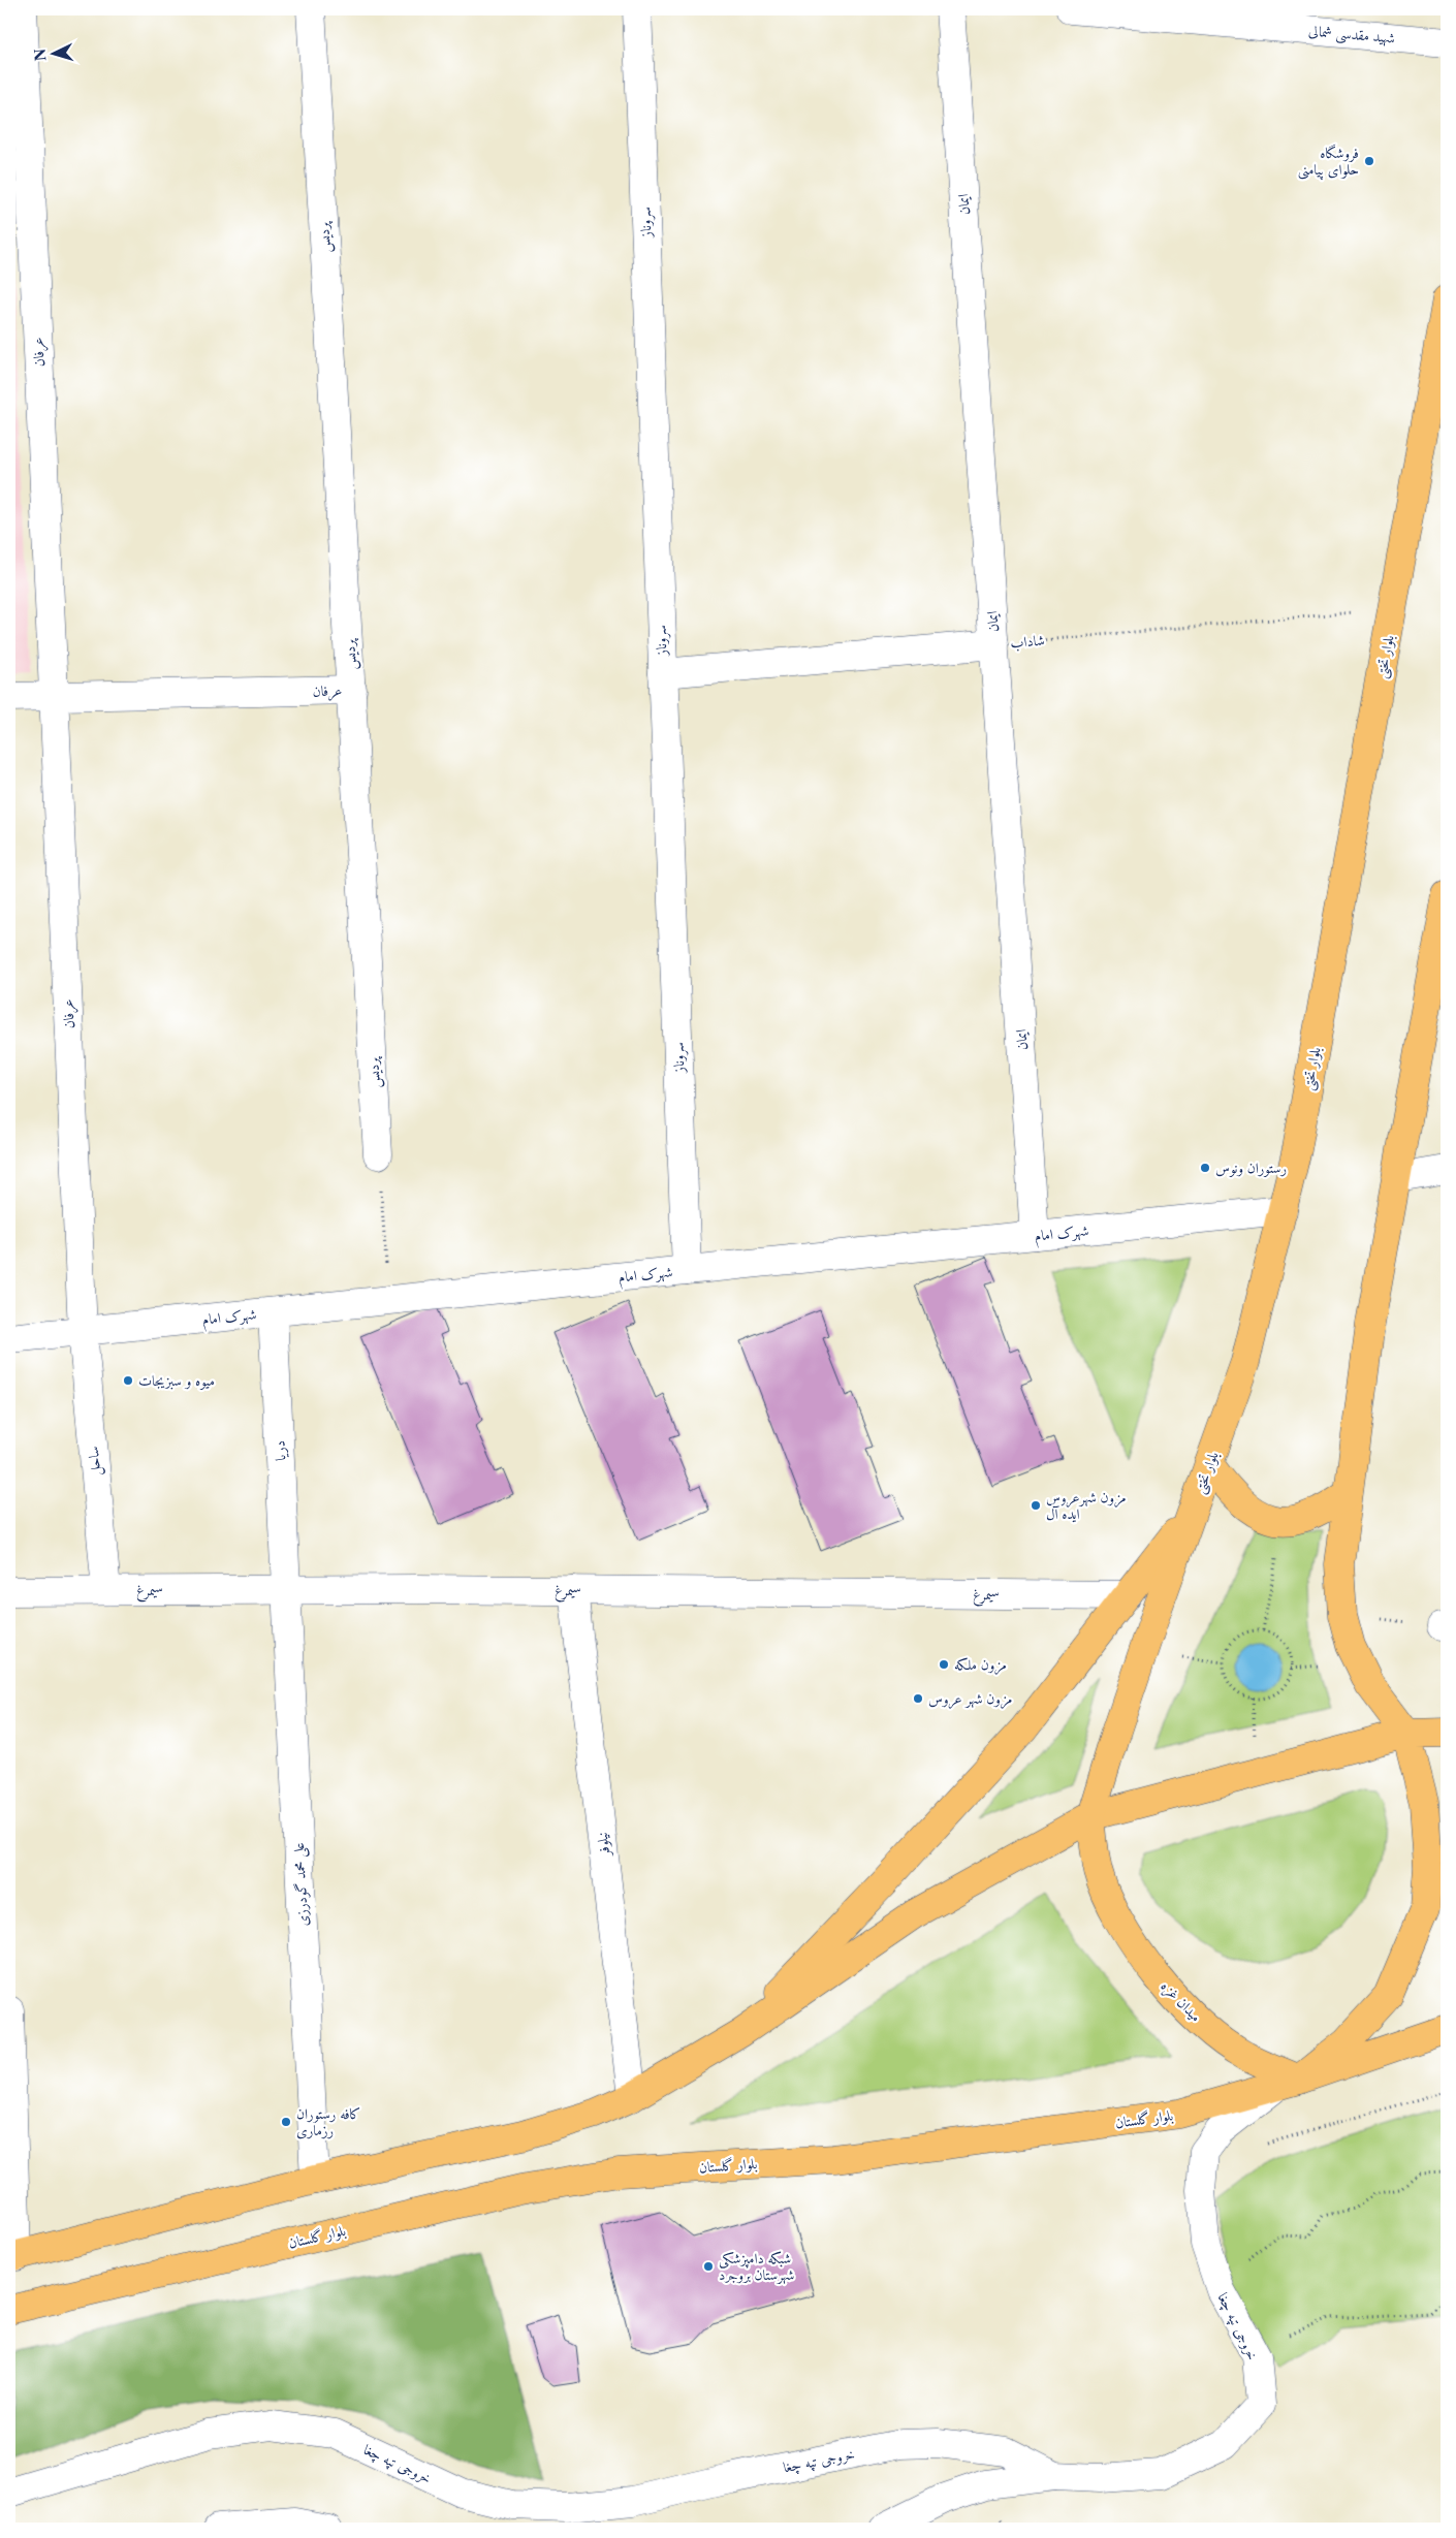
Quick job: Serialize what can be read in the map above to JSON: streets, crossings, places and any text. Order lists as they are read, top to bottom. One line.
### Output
{"streets":{"main road":["بلوار تختی","میدان غزه","بلوار گلستان"],"street":["شهید مقدسی شمالی","ایمان","سروناز","پردیس","عرفان","شاداب","شهرک امام","دریا","ساحل","سیمرغ","نیلوفر","علی محمد گودرزی","خروجی تپه چغا"]},"crossings":[["ایمان","شاداب"],["ایمان","شهرک امام"],["سروناز","شاداب"],["سروناز","شهرک امام"],["پردیس","عرفان"],["عرفان","شهرک امام"],["عرفان","ساحل"],["شاداب","بلوار تختی"],["بلوار تختی","شهرک امام"],["بلوار تختی","میدان غزه"],["شهرک امام","دریا"],["شهرک امام","ساحل"],["دریا","سیمرغ"],["دریا","علی محمد گودرزی"],["ساحل","سیمرغ"],["سیمرغ","نیلوفر"],["سیمرغ","علی محمد گودرزی"],["میدان غزه","بلوار گلستان"],["میدان غزه","خروجی تپه چغا"],["بلوار گلستان","خروجی تپه چغا"]],"places":["فروشگاه حلوای پیامنی","رستوران ونوس","میوه و سبزیجات","مزون شهرعروس ایده آل","مزون ملکه","مزون شهر عروس","کافه رستوران رزماری","شبکه دامپزشکی شهرستان بروجرد"],"north":"left"}
